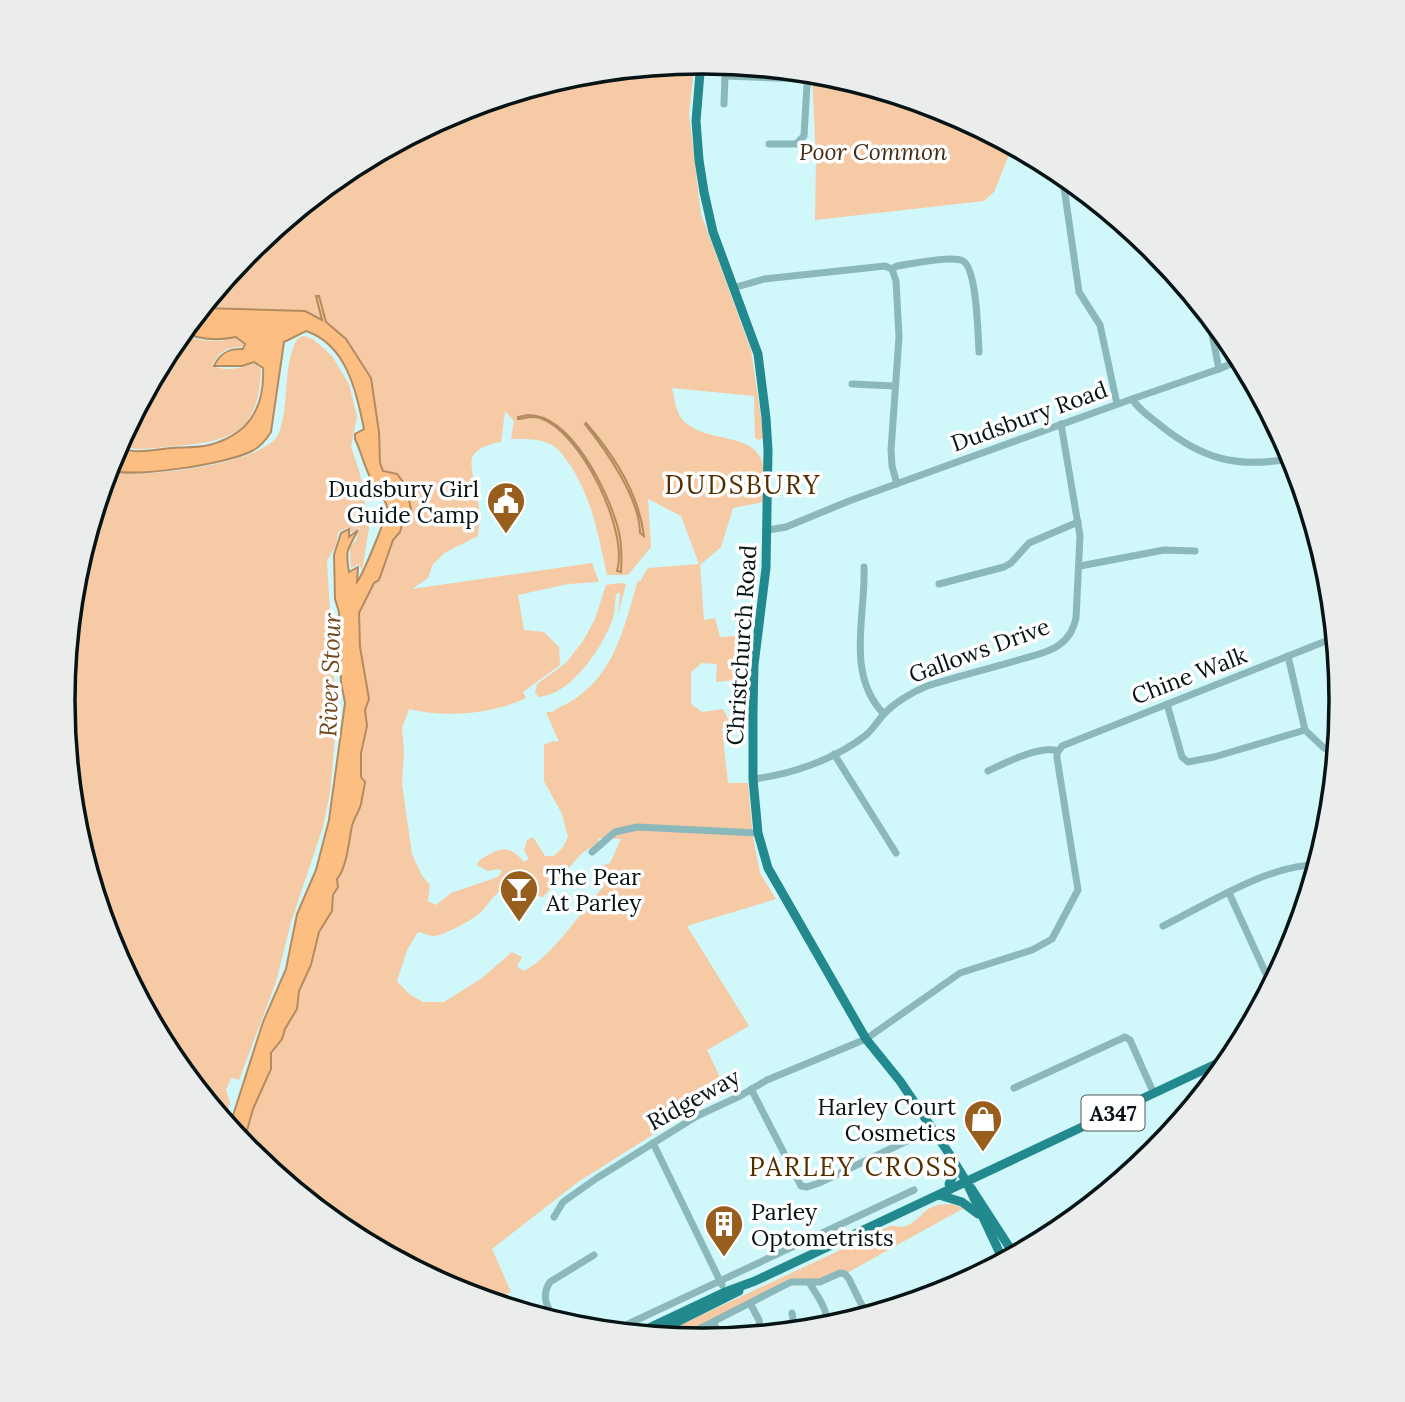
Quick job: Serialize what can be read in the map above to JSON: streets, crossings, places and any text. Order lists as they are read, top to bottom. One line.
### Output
{"streets":{"main road":["Christchurch Road","A347"],"street":["Dudsbury Road","Gallows Drive","Chine Walk","Ridgeway"]},"crossings":[["Dudsbury Road","Christchurch Road"],["Dudsbury Road","Gallows Drive"],["Christchurch Road","Gallows Drive"],["Christchurch Road","Ridgeway"],["Christchurch Road","A347"]],"districts":["DUDSBURY","PARLEY CROSS"],"water":["River Stour"],"parks":["Poor Common"],"places":{"public building":["Dudsbury Girl Guide Camp"],"bar":["The Pear At Parley"],"shop":["Harley Court Cosmetics"],"building":["Parley Optometrists"]}}
